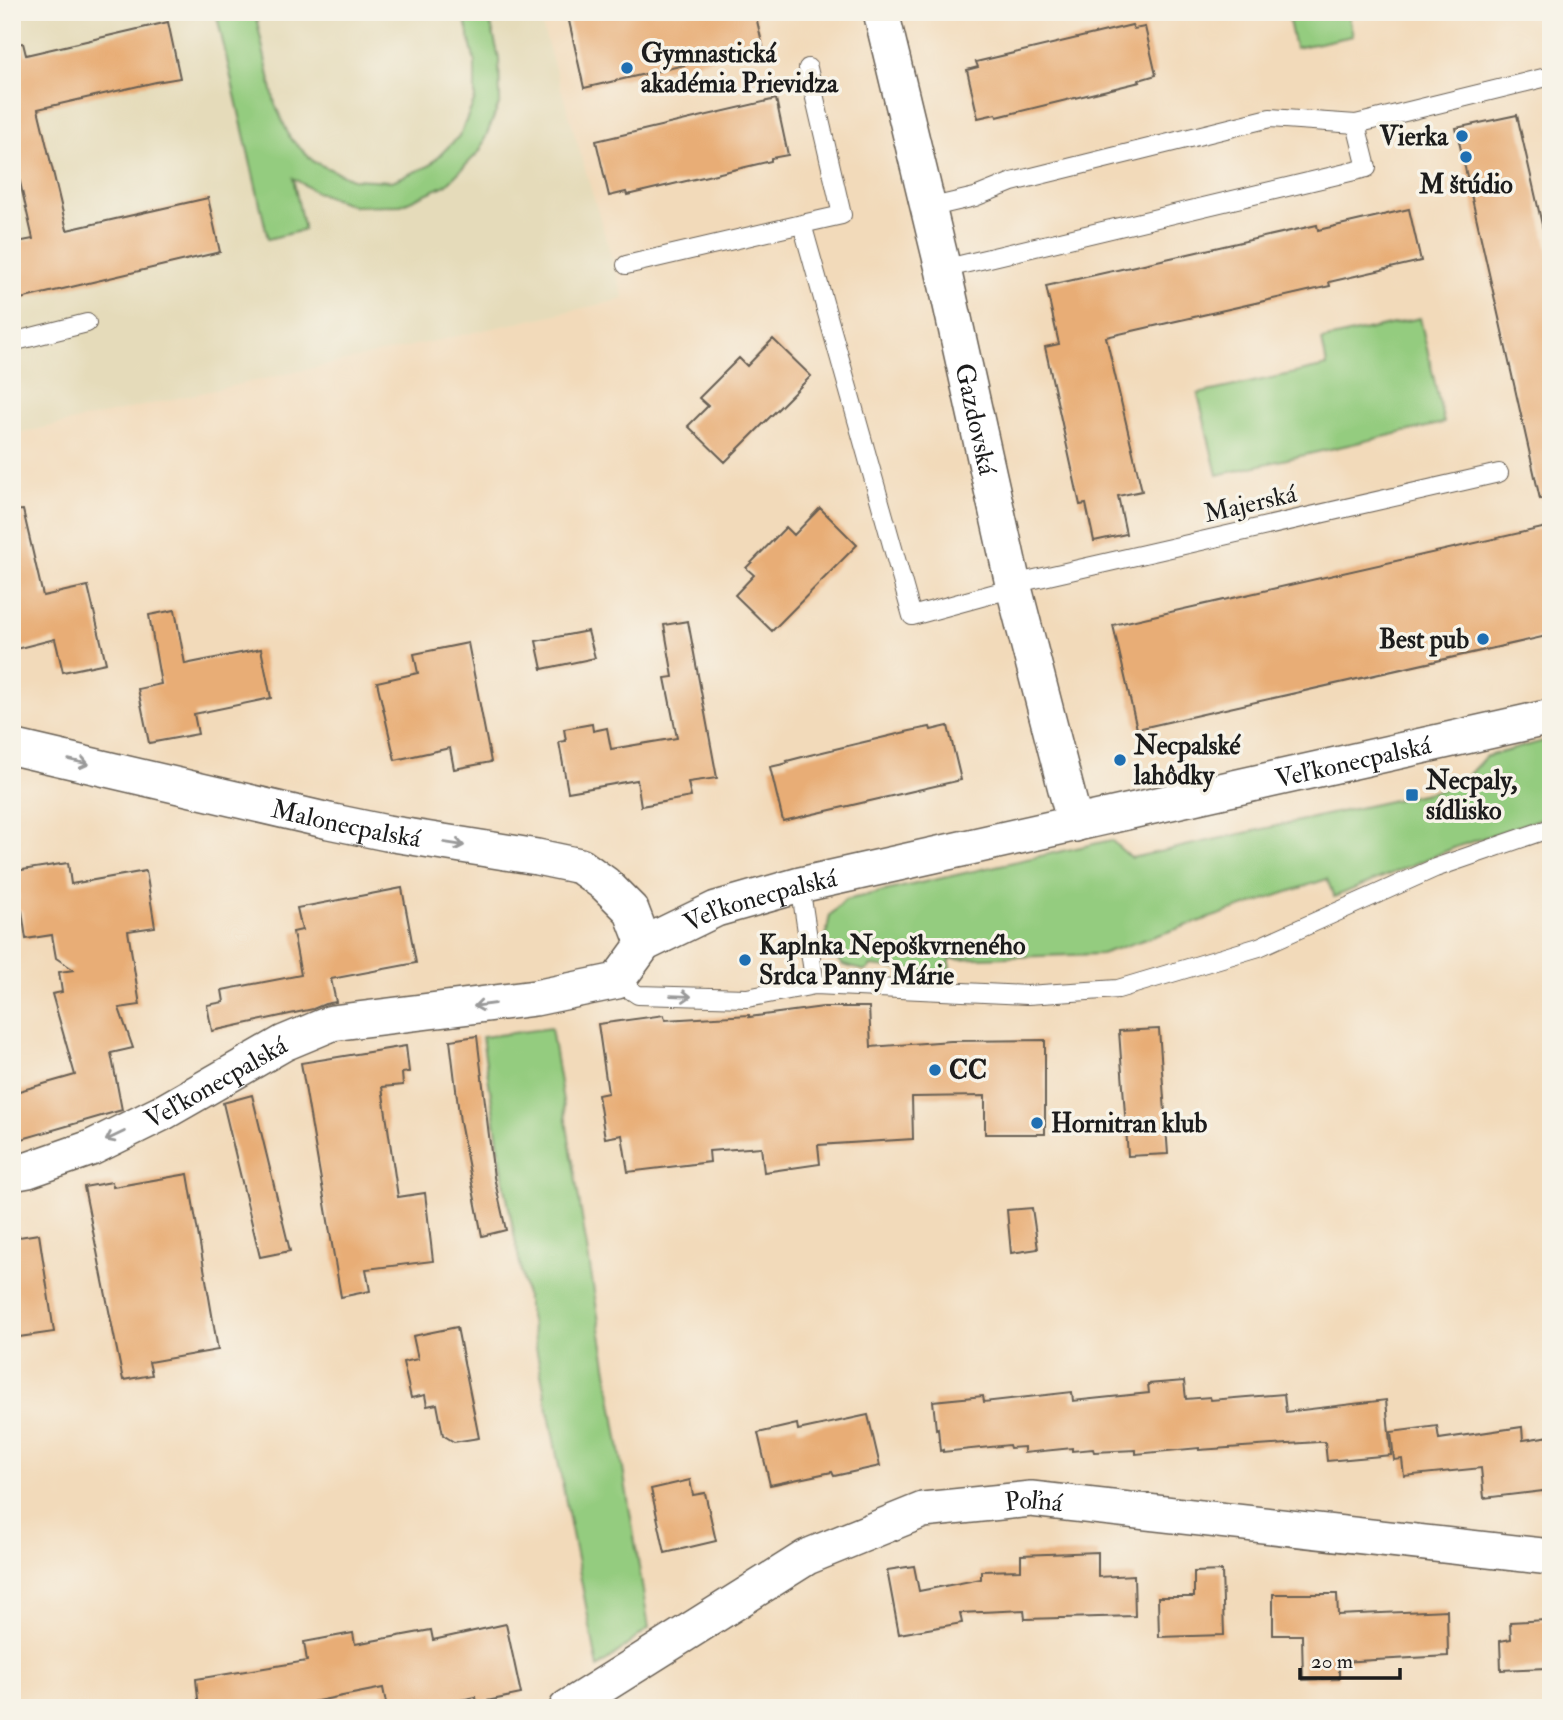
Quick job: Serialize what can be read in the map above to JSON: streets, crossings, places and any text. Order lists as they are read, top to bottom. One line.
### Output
{"streets":{"street":["Gazdovská","Veľkonecpalská","Malonecpalská","Poľná"],"lane":["Majerská"]},"crossings":[["Gazdovská","Majerská"],["Gazdovská","Veľkonecpalská"],["Veľkonecpalská","Malonecpalská"]],"one_way":["Veľkonecpalská","Malonecpalská"],"places":{"other":["Gymnastická akadémia Prievidza","Vierka","M štúdio","Best pub","Necpalské lahôdky","Kaplnka Nepoškvrneného Srdca Panny Márie","CC","Hornitran klub"],"transit":["Necpaly, sídlisko"]},"scale_bar":"20 m"}
